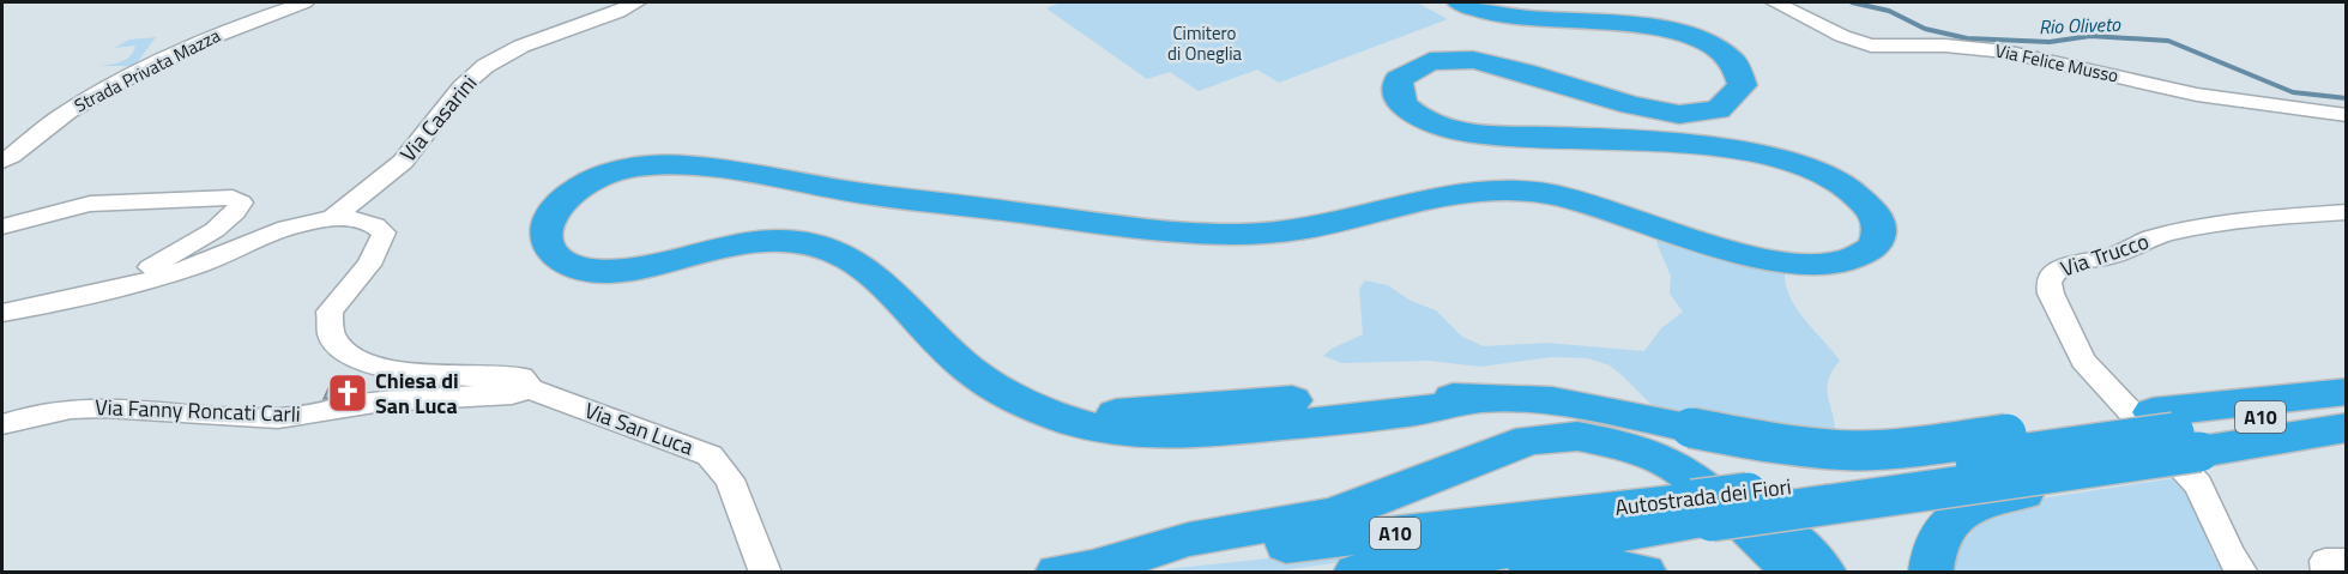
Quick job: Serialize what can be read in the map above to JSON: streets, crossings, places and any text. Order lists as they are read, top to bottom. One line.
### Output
{"streets":{"highway":["A10","Autostrada dei Fiori"],"street":["Via Felice Musso","Strada Privata Mazza","Via Casarini","Via Trucco","Via Fanny Roncati Carli","Via San Luca"]},"crossings":[["Via Fanny Roncati Carli","Via San Luca"]],"water":["Rio Oliveto"],"parks":["Cimitero di Oneglia"],"places":{"church":["Chiesa di San Luca"]}}
